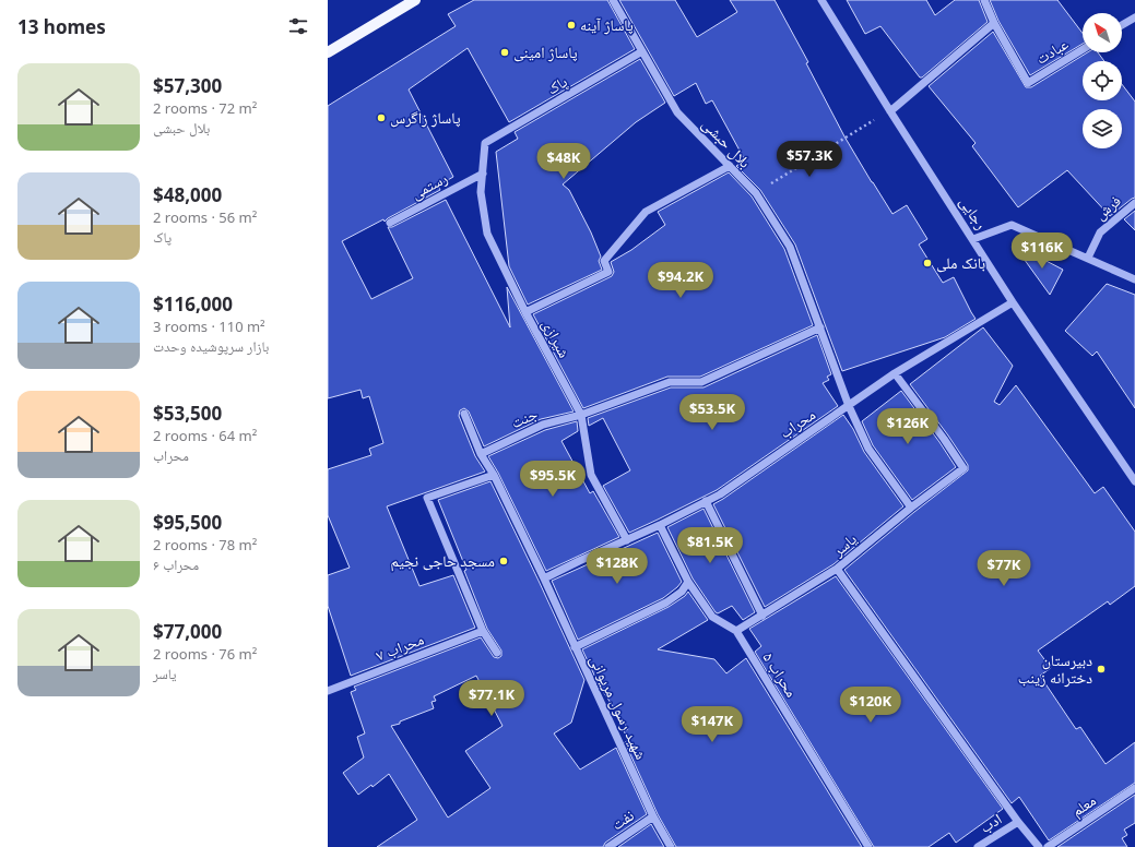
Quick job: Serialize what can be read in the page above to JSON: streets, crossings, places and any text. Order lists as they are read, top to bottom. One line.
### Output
{"streets":{"street":["عبادت","پاک","بلال حبشی","رستمی","فرش","رجایی","شیرازی","جنت","محراب","یاسر","محراب ۷","محراب ۵","شهید رسول مریوانی","معلم","نفت","ادب"]},"crossings":[["پاک","بلال حبشی"],["پاک","شیرازی"],["بلال حبشی","جنت"],["بلال حبشی","محراب"],["بلال حبشی","یاسر"],["رستمی","شیرازی"],["رجایی","محراب"],["شیرازی","جنت"],["شیرازی","محراب"],["جنت","شهید رسول مریوانی"],["محراب","یاسر"],["محراب","محراب ۵"],["محراب","شهید رسول مریوانی"],["یاسر","محراب ۵"],["شهید رسول مریوانی","نفت"]],"places":["پاساژ آینه","پاساژ امینی","پاساژ زاگرس","بانک ملی","مسجد حاجی نجیم","دبیرستان دخترانه زینب"],"north":"top left","page":{"heading":"13 homes","list":[{"name":"$57,300","note":"2 rooms · 72 m² · بلال حبشی"},{"name":"$48,000","note":"2 rooms · 56 m² · پاک"},{"name":"$116,000","note":"3 rooms · 110 m² · بازار سرپوشیده وحدت"},{"name":"$53,500","note":"2 rooms · 64 m² · محراب"},{"name":"$95,500","note":"2 rooms · 78 m² · محراب ۶"},{"name":"$77,000","note":"2 rooms · 76 m² · یاسر"}],"price":["$57.3K","$48K","$116K","$94.2K","$53.5K","$126K","$95.5K","$81.5K","$128K","$77K","$77.1K","$120K","$147K"]}}
